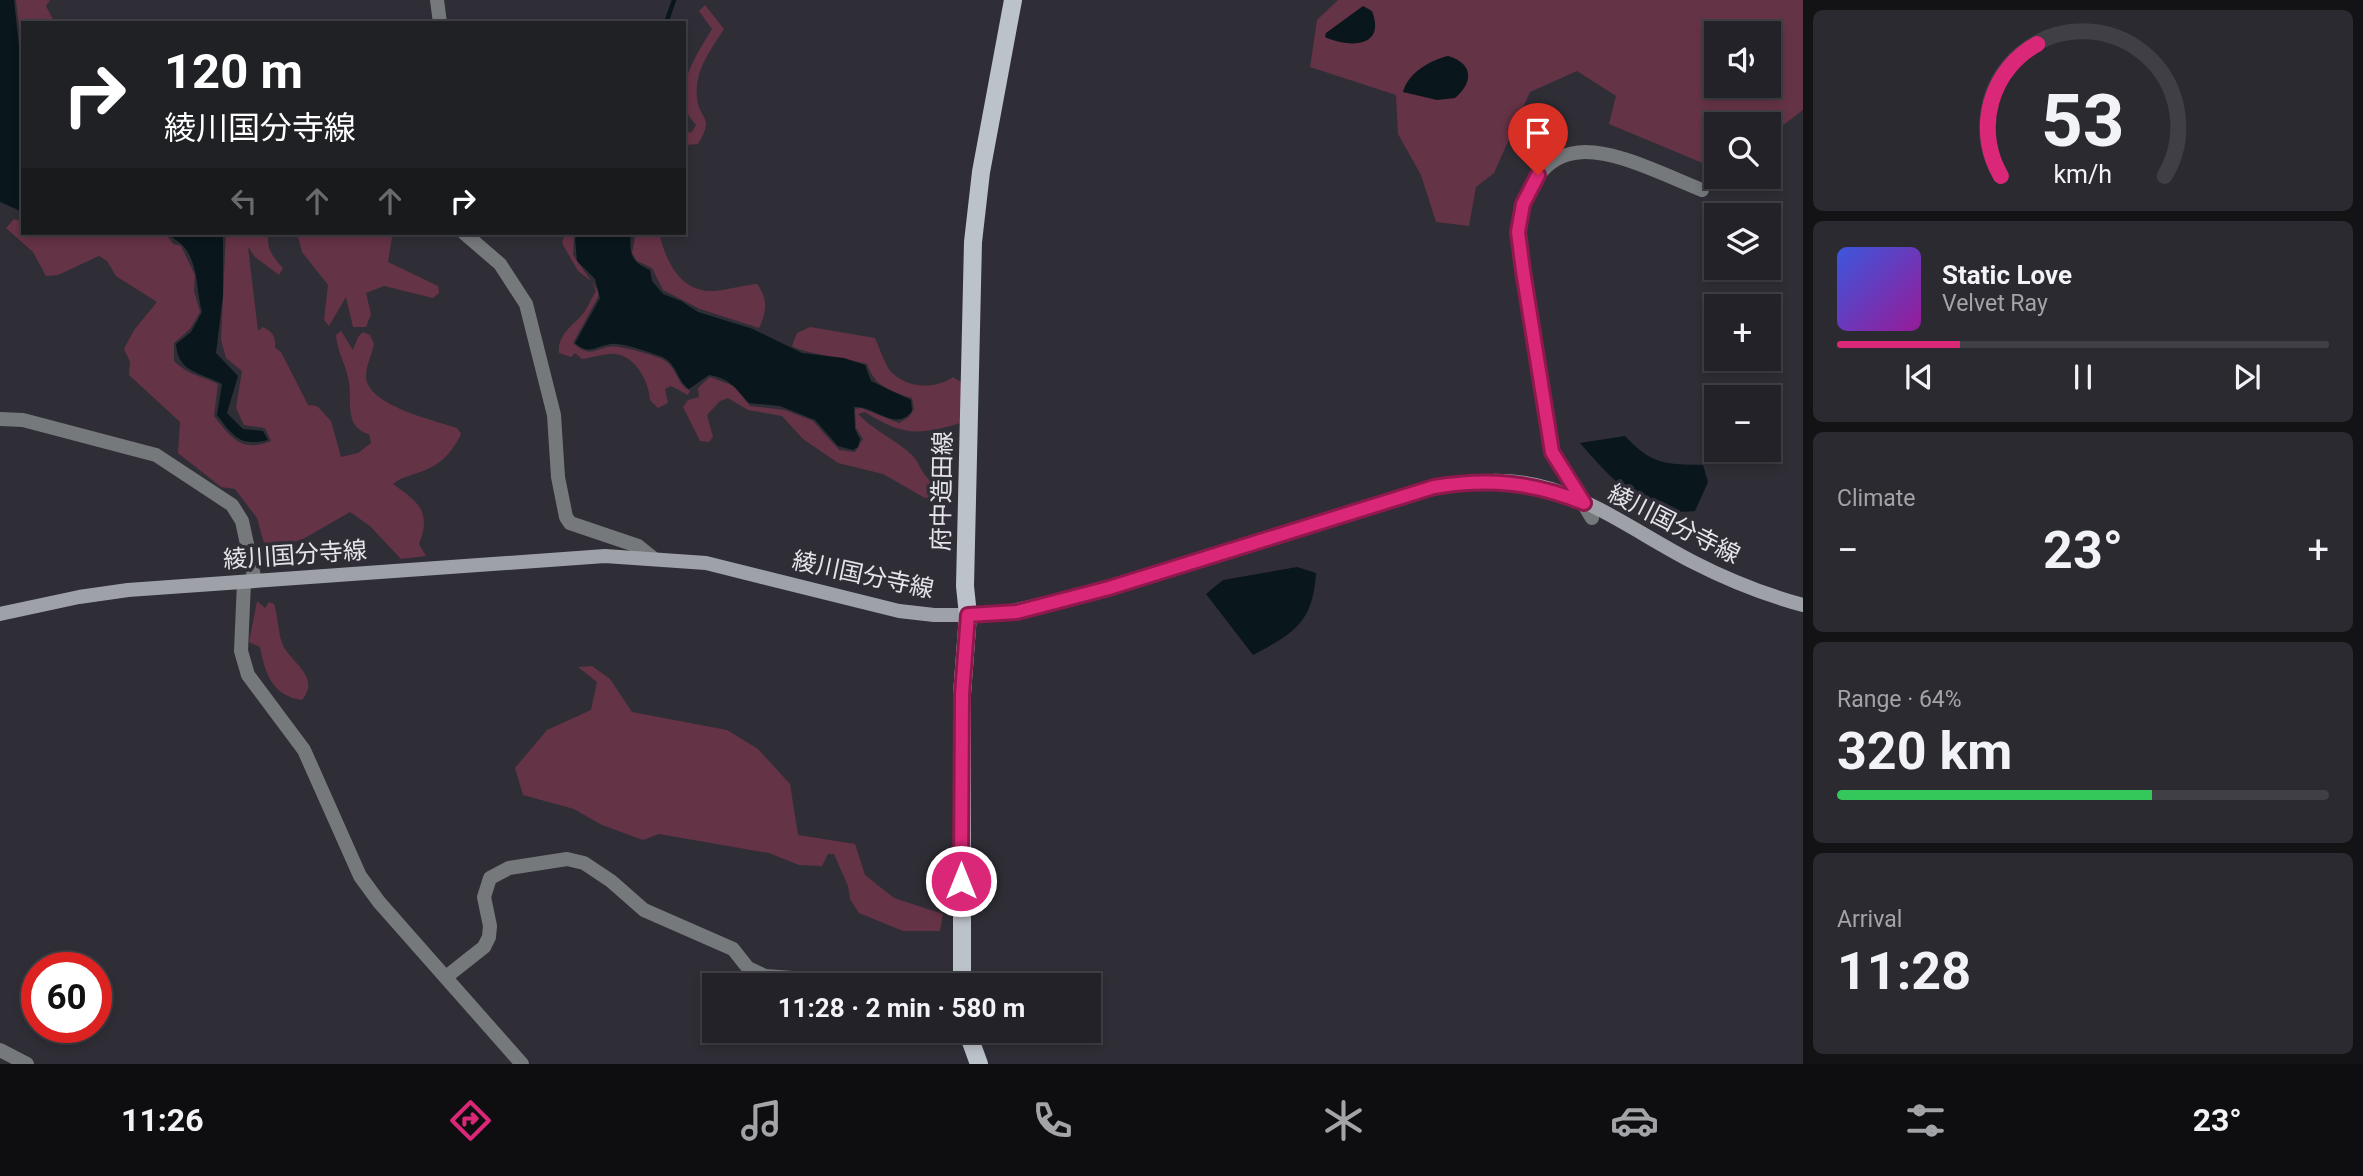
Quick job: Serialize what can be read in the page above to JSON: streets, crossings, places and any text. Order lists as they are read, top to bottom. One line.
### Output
{"streets":{"main road":["府中造田線","綾川国分寺線"]},"crossings":[["府中造田線","綾川国分寺線"]],"page":{"map_buttons":["+","−"],"turn":["120 m","綾川国分寺線"],"song":["Static Love","Velvet Ray"],"tile":["Climate",["Range · 64%","320 km"],["Arrival","11:28"]],"heat":["−","23°","+"],"limit":"60","trip":"11:28 · 2 min · 580 m","tabs":["11:26","23°"],"gauge":["53","km/h"]}}
